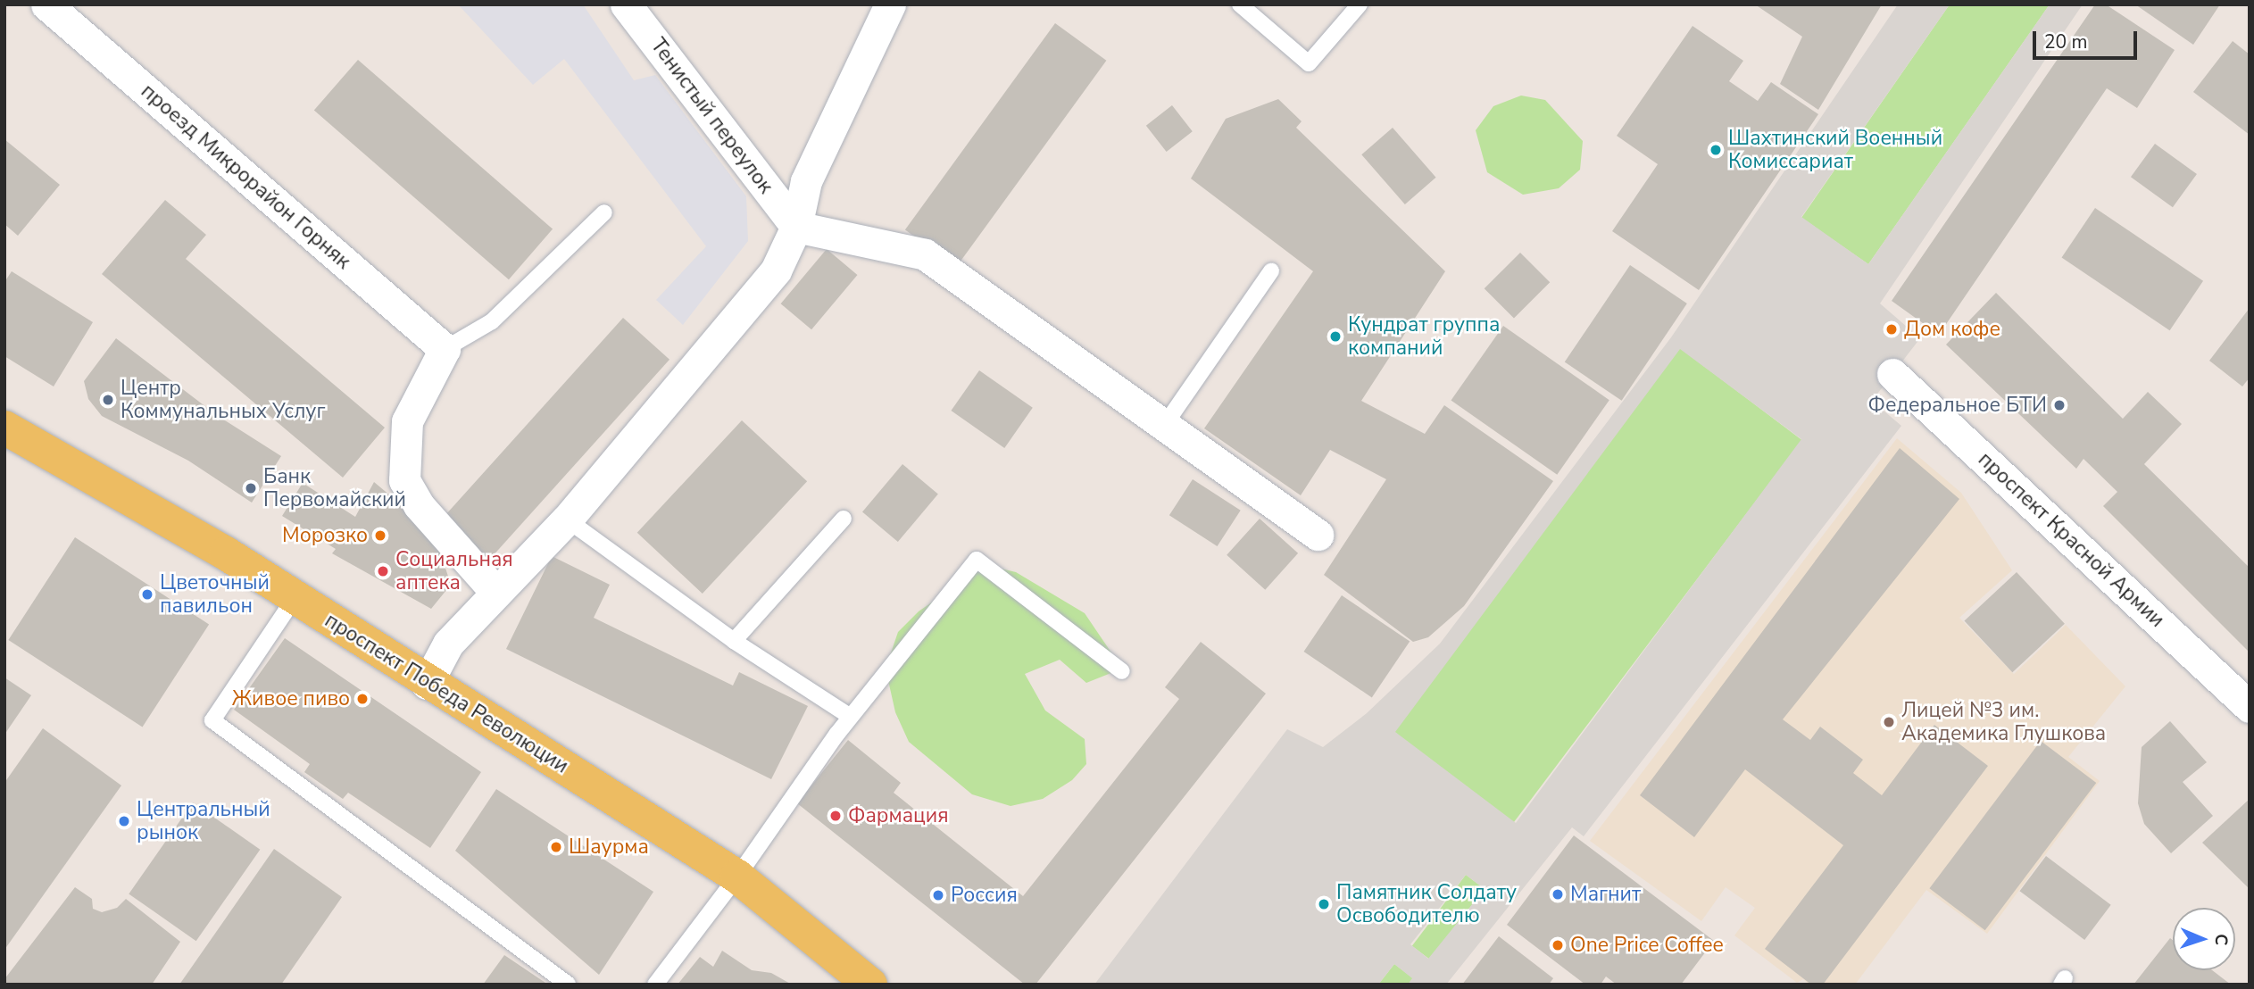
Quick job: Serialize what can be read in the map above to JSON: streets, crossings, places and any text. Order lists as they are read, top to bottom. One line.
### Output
{"streets":{"main road":["проспект Победа Революции"],"street":["Тенистый переулок","проезд Микрорайон Горняк","проспект Красной Армии"]},"places":["Шахтинский Военный Комиссариат","Дом кофе","Кундрат группа компаний","Центр Коммунальных Услуг","Федеральное БТИ","Банк Первомайский","Морозко","Социальная аптека","Цветочный павильон","Живое пиво","Лицей №3 им. Академика Глушкова","Фармация","Центральный рынок","Шаурма","Магнит","Россия","Памятник Солдату Освободителю","One Price Coffee"],"scale_bar":"20 m","north":"right"}
